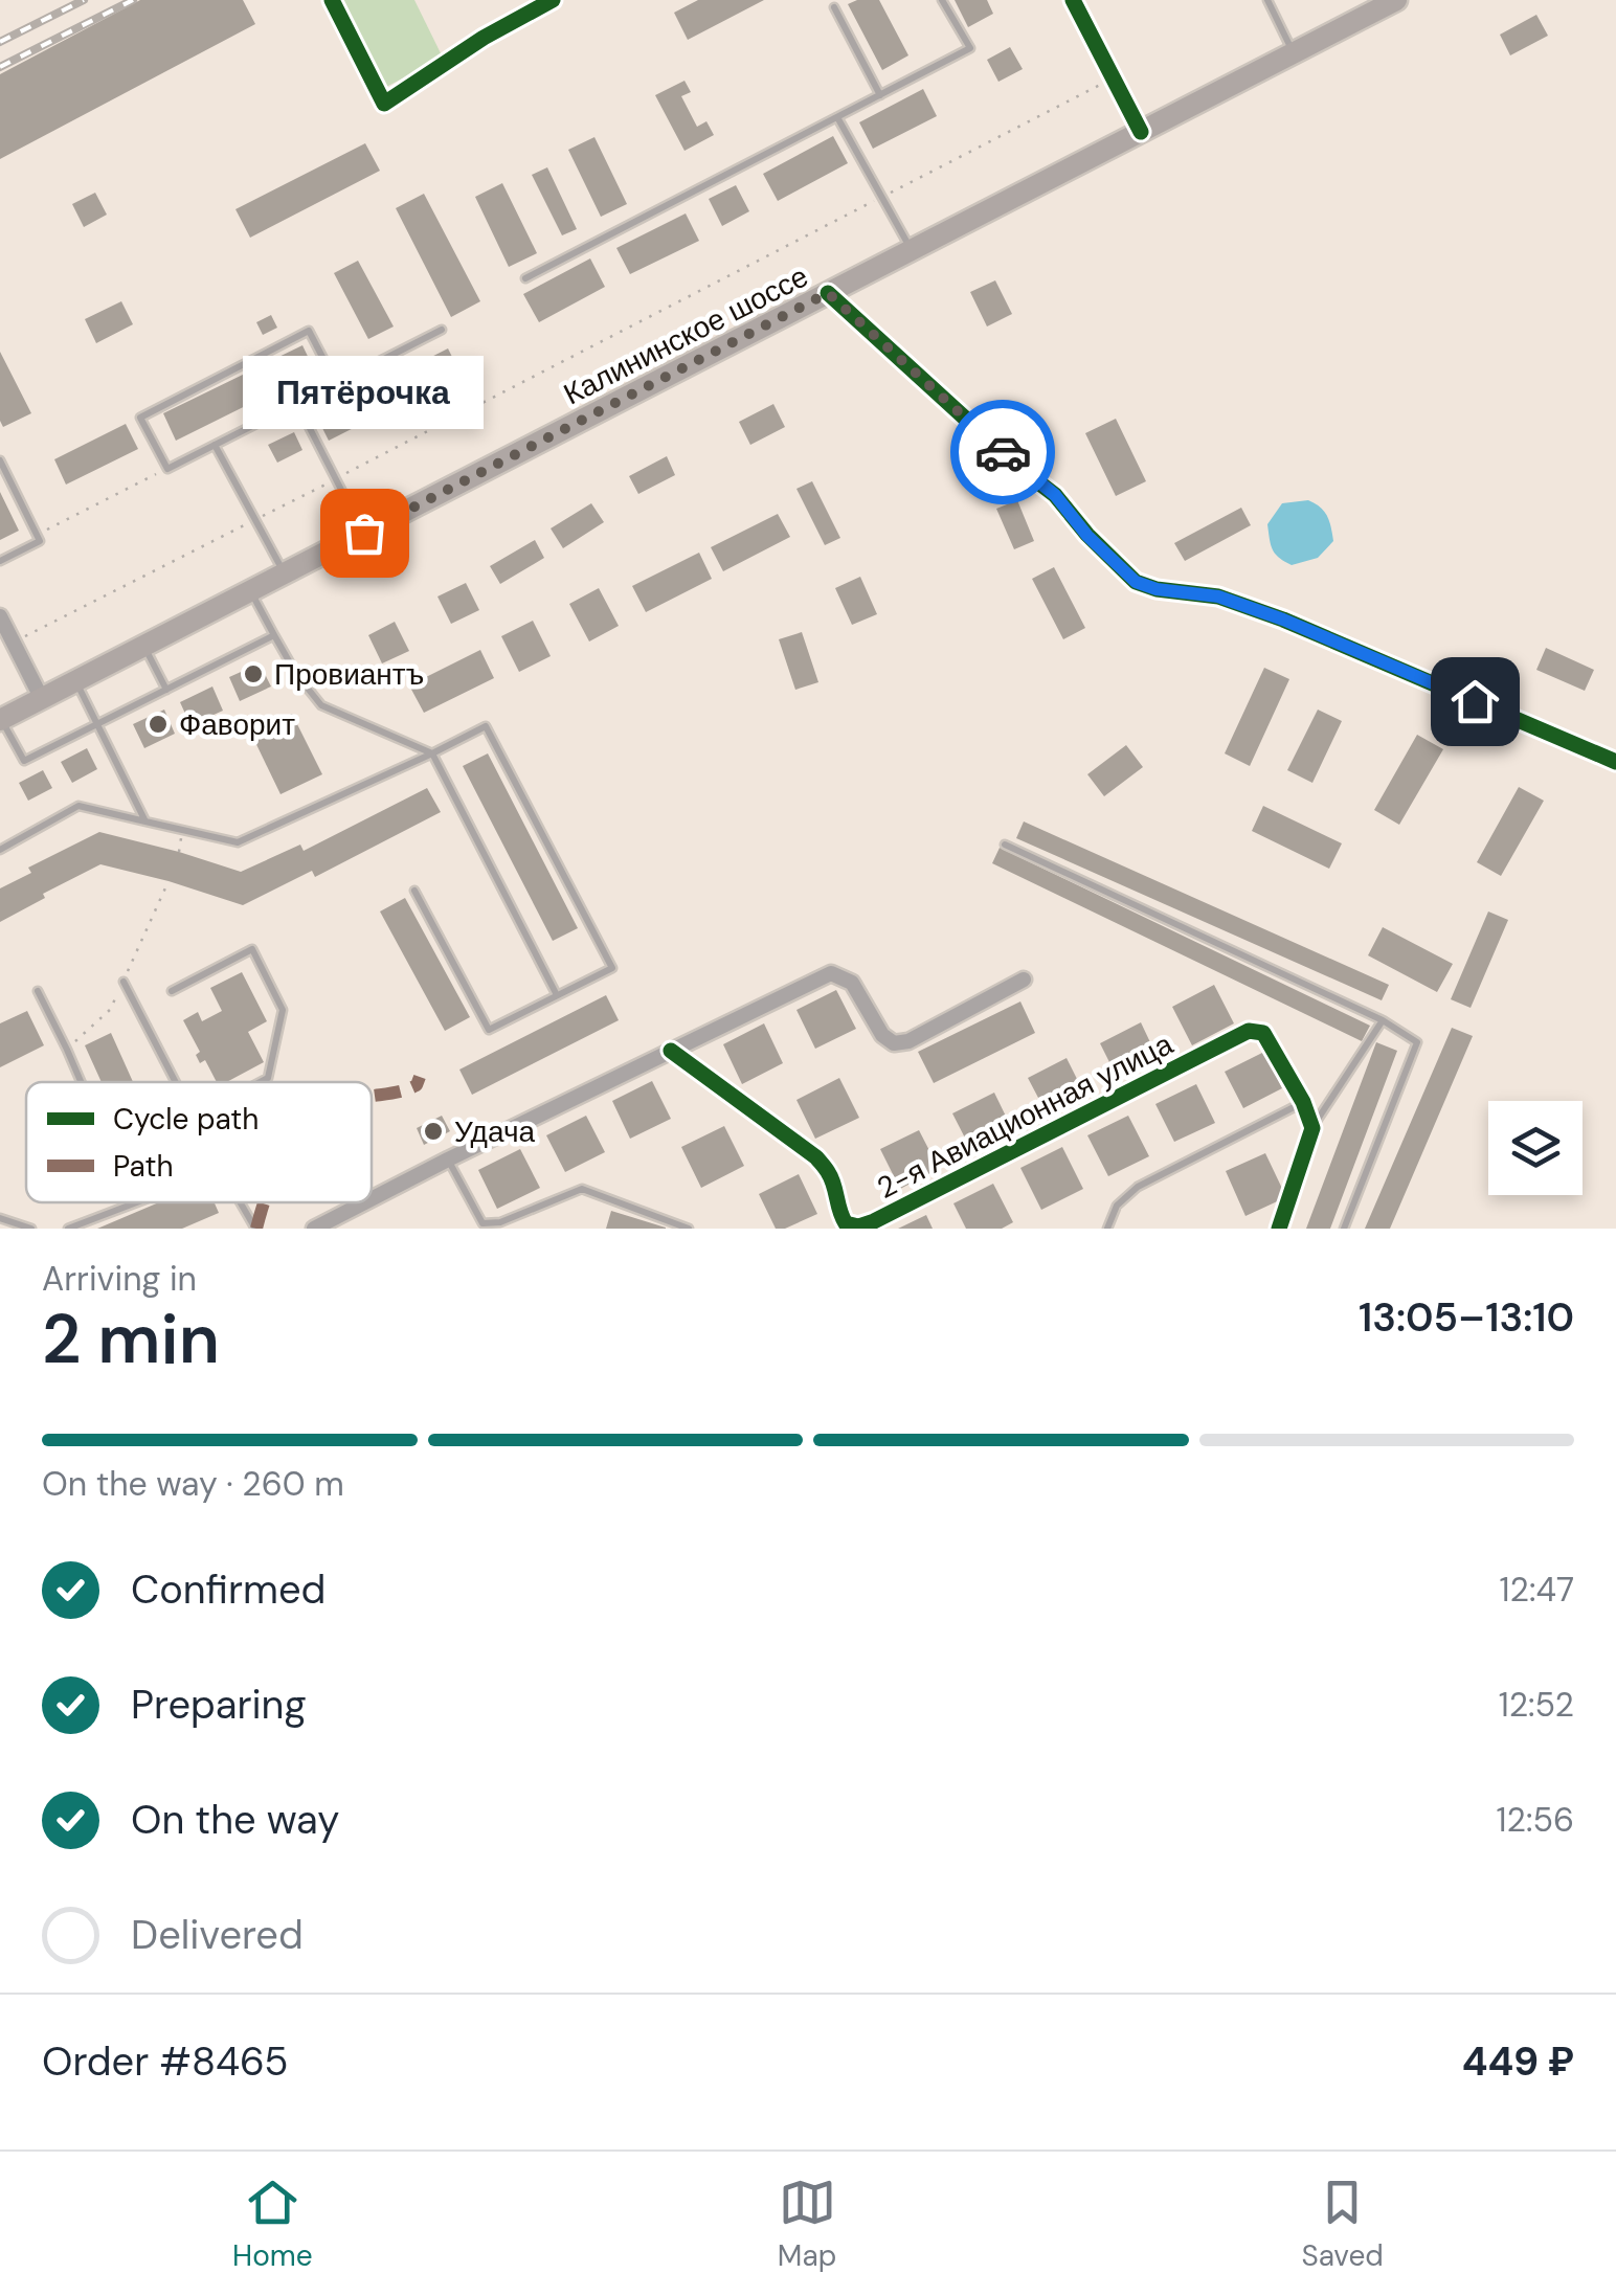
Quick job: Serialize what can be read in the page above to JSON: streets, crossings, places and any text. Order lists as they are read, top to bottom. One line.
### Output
{"streets":{"main road":["Калининское шоссе"],"street":["2-я Авиационная улица"]},"places":["Пятёрочка","Провиантъ","Фаворит","Удача"],"legend":["Cycle path","Path"],"page":{"bubble":"Пятёрочка","heading":["2 min","Arriving in","13:05–13:10"],"panel":["Order #8465","449 ₽"],"bar":"On the way · 260 m","list":[["Confirmed","12:47"],["Preparing","12:52"],["On the way","12:56"],"Delivered"],"tabs":["Home","Map","Saved"]}}
